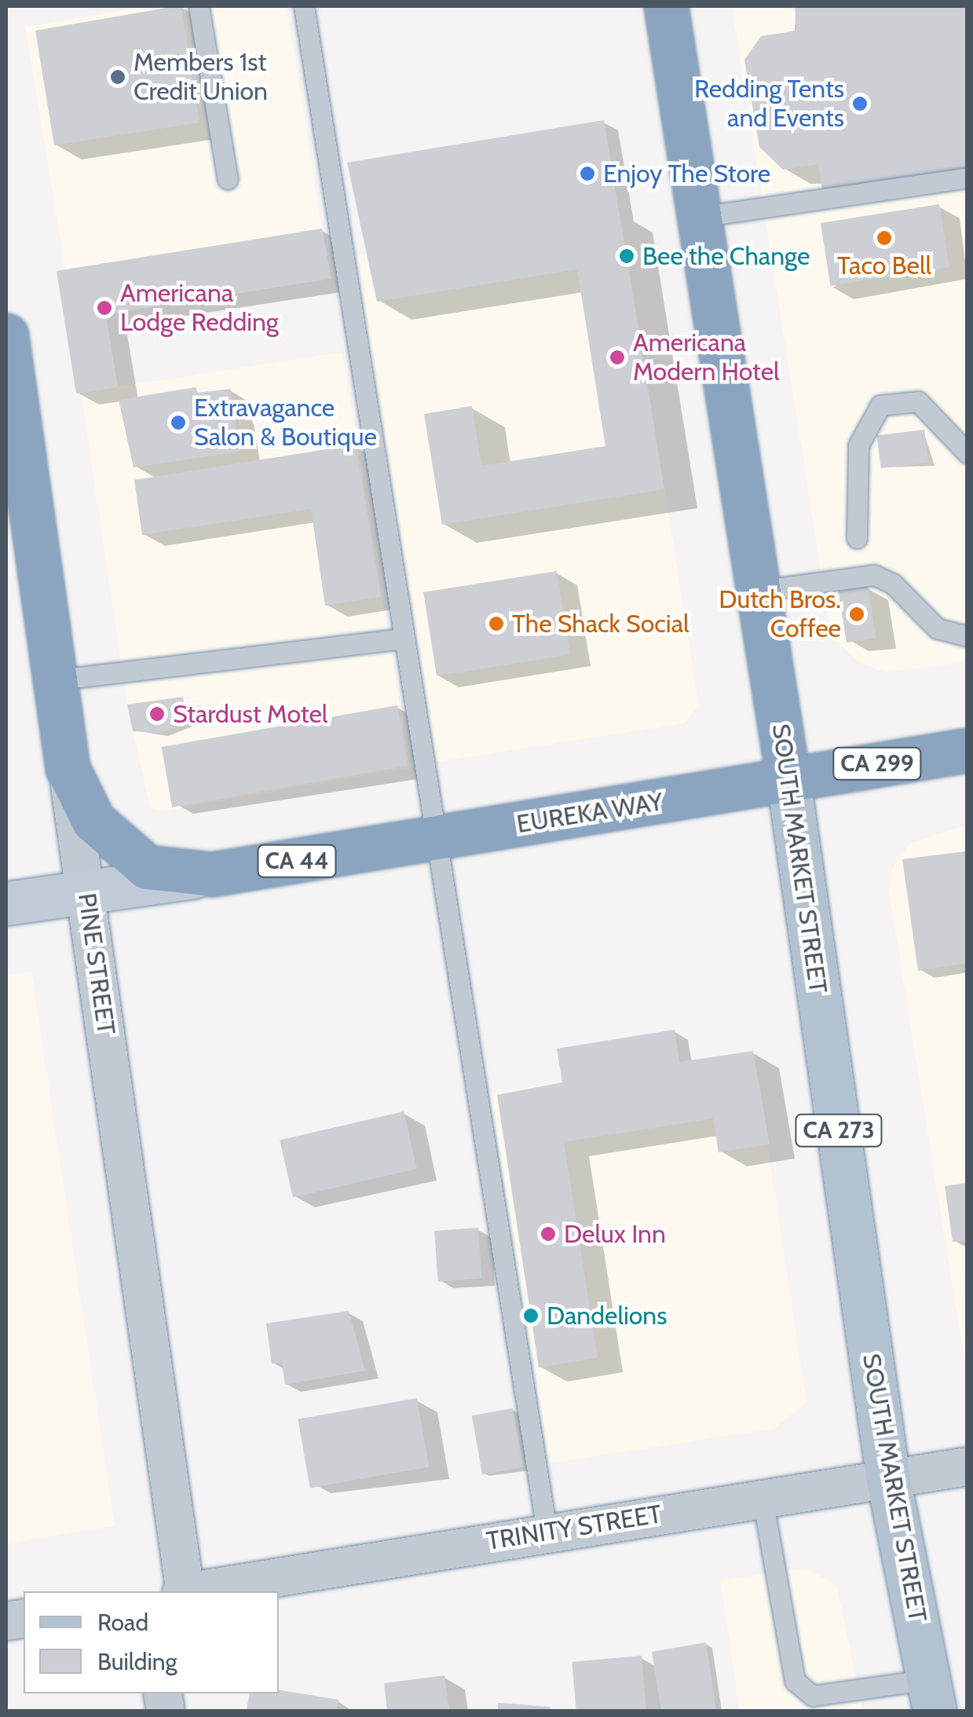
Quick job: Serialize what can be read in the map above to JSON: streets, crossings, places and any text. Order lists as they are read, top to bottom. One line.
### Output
{"streets":{"highway":["CA 299","EUREKA WAY","SOUTH MARKET STREET","CA 44","PINE STREET"],"main road":["CA 273"],"street":["TRINITY STREET"]},"crossings":[["EUREKA WAY","SOUTH MARKET STREET"],["EUREKA WAY","PINE STREET"],["SOUTH MARKET STREET","TRINITY STREET"]],"places":["Members 1st Credit Union","Redding Tents and Events","Enjoy The Store","Taco Bell","Bee the Change","Americana Lodge Redding","Americana Modern Hotel","Extravagance Salon & Boutique","Dutch Bros. Coffee","The Shack Social","Stardust Motel","Delux Inn","Dandelions"],"legend":["Road","Building"]}
